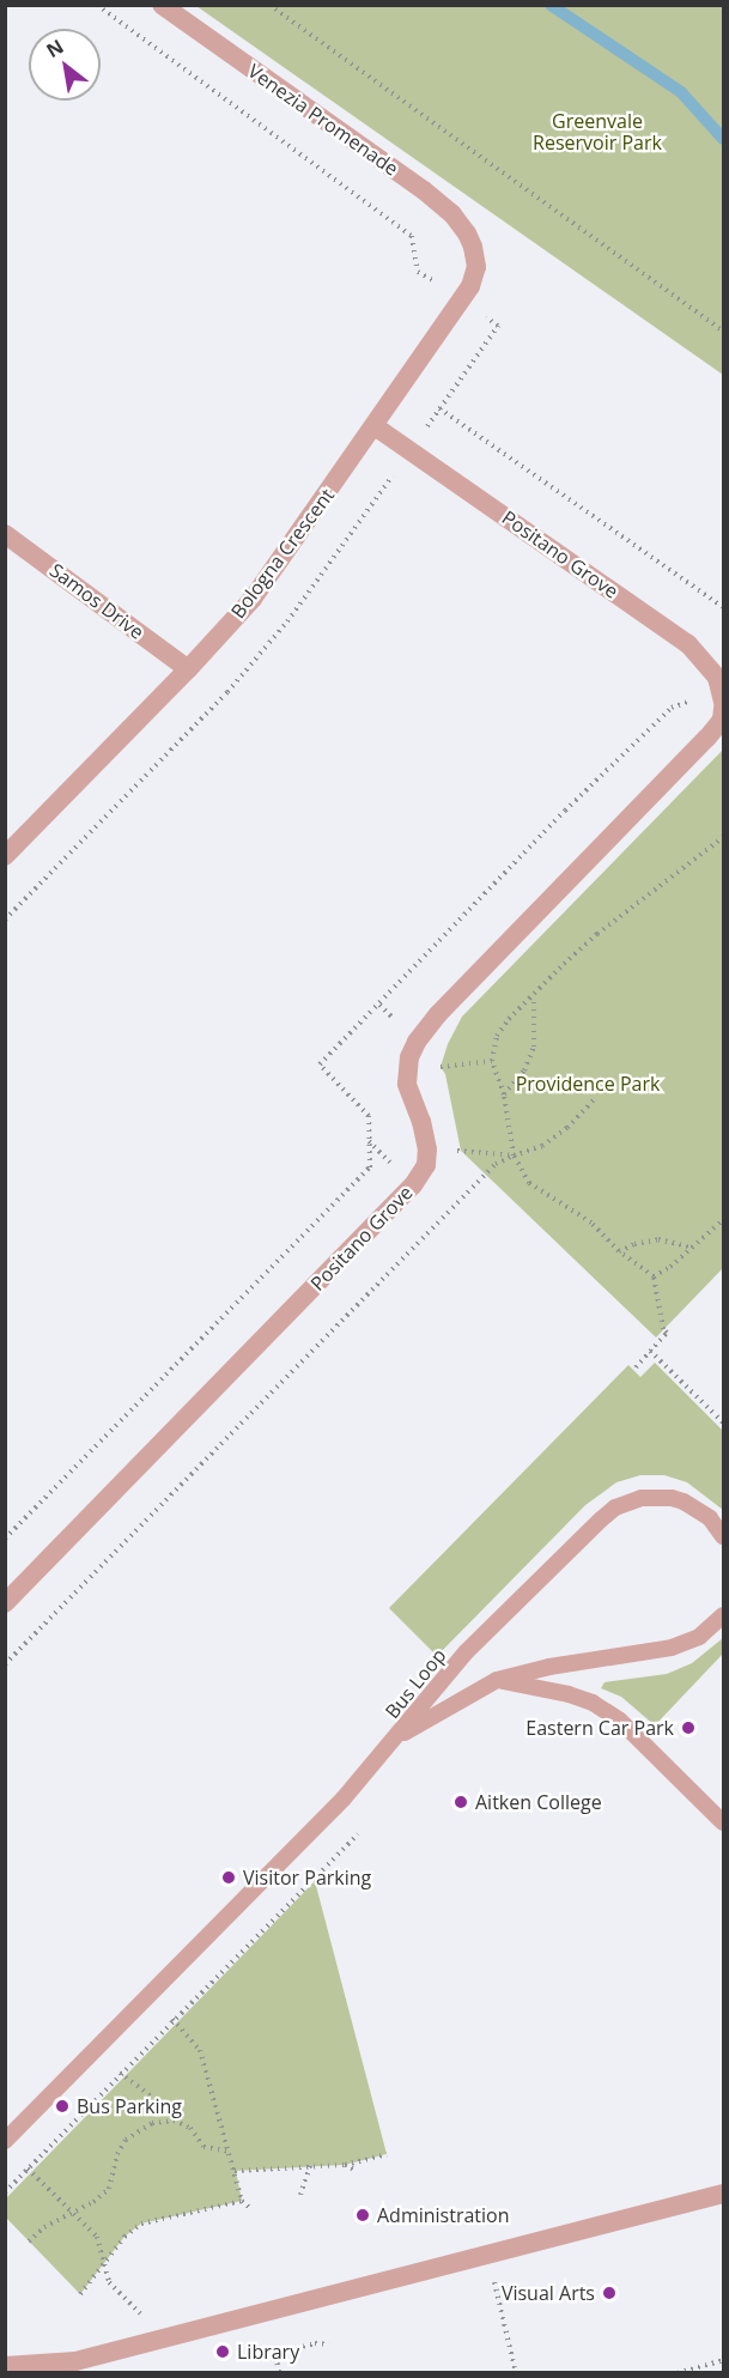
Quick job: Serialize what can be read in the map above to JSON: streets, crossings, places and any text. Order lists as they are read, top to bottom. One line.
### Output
{"streets":{"street":["Venezia Promenade","Bologna Crescent","Positano Grove","Samos Drive"],"lane":["Bus Loop"]},"crossings":[["Venezia Promenade","Bologna Crescent"],["Bologna Crescent","Positano Grove"],["Bologna Crescent","Samos Drive"]],"parks":["Greenvale Reservoir Park","Providence Park"],"places":["Eastern Car Park","Aitken College","Visitor Parking","Bus Parking","Administration","Visual Arts","Library"],"north":"top left"}
